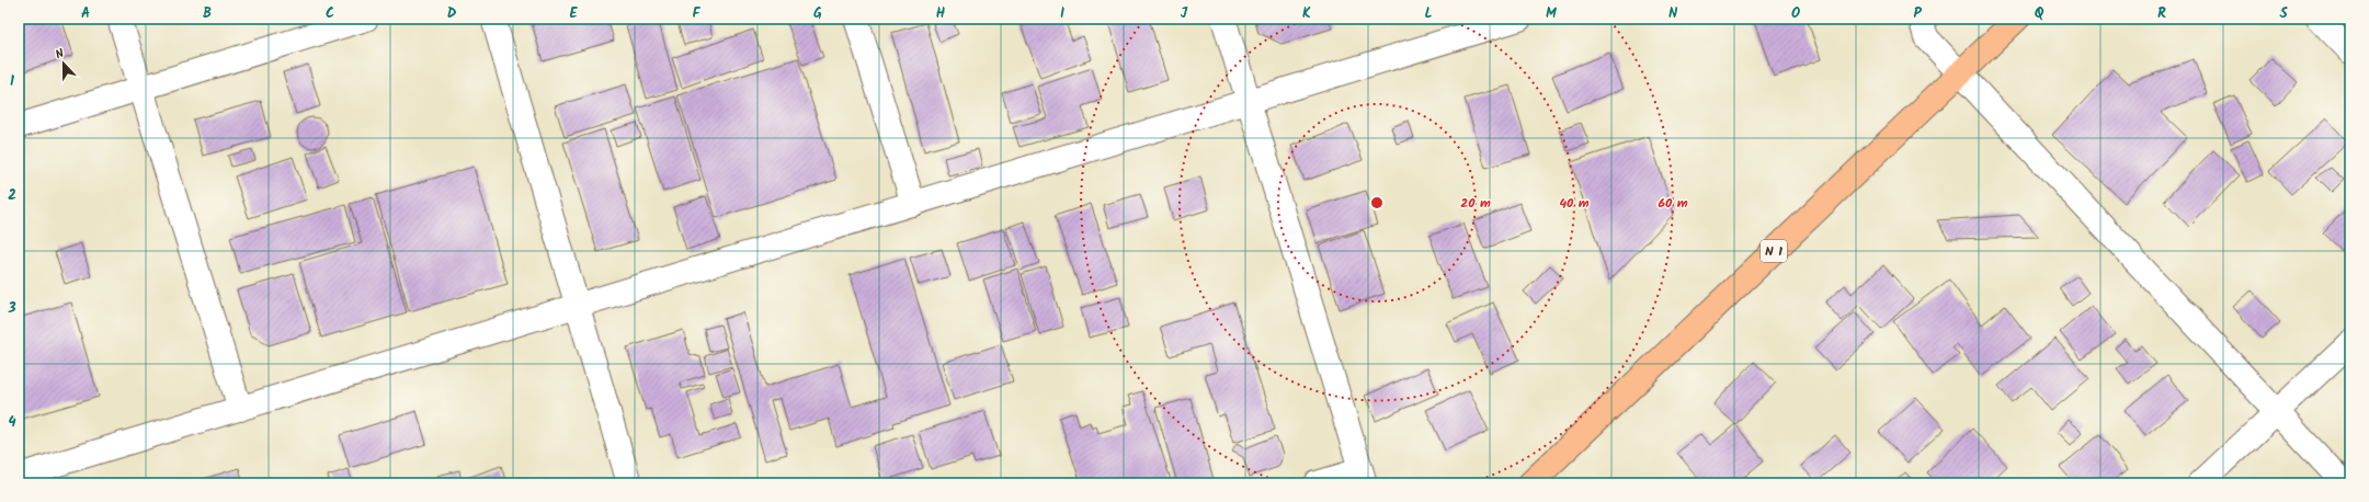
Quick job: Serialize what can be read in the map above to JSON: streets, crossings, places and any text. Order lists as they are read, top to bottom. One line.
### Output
{"streets":{"highway":["N 1"]},"north":"top","grid":{"columns":["A","B","C","D","E","F","G","H","I","J","K","L","M","N","O","P","Q","R","S"],"rows":["1","2","3","4"]},"rings":["20 m","40 m","60 m"]}
